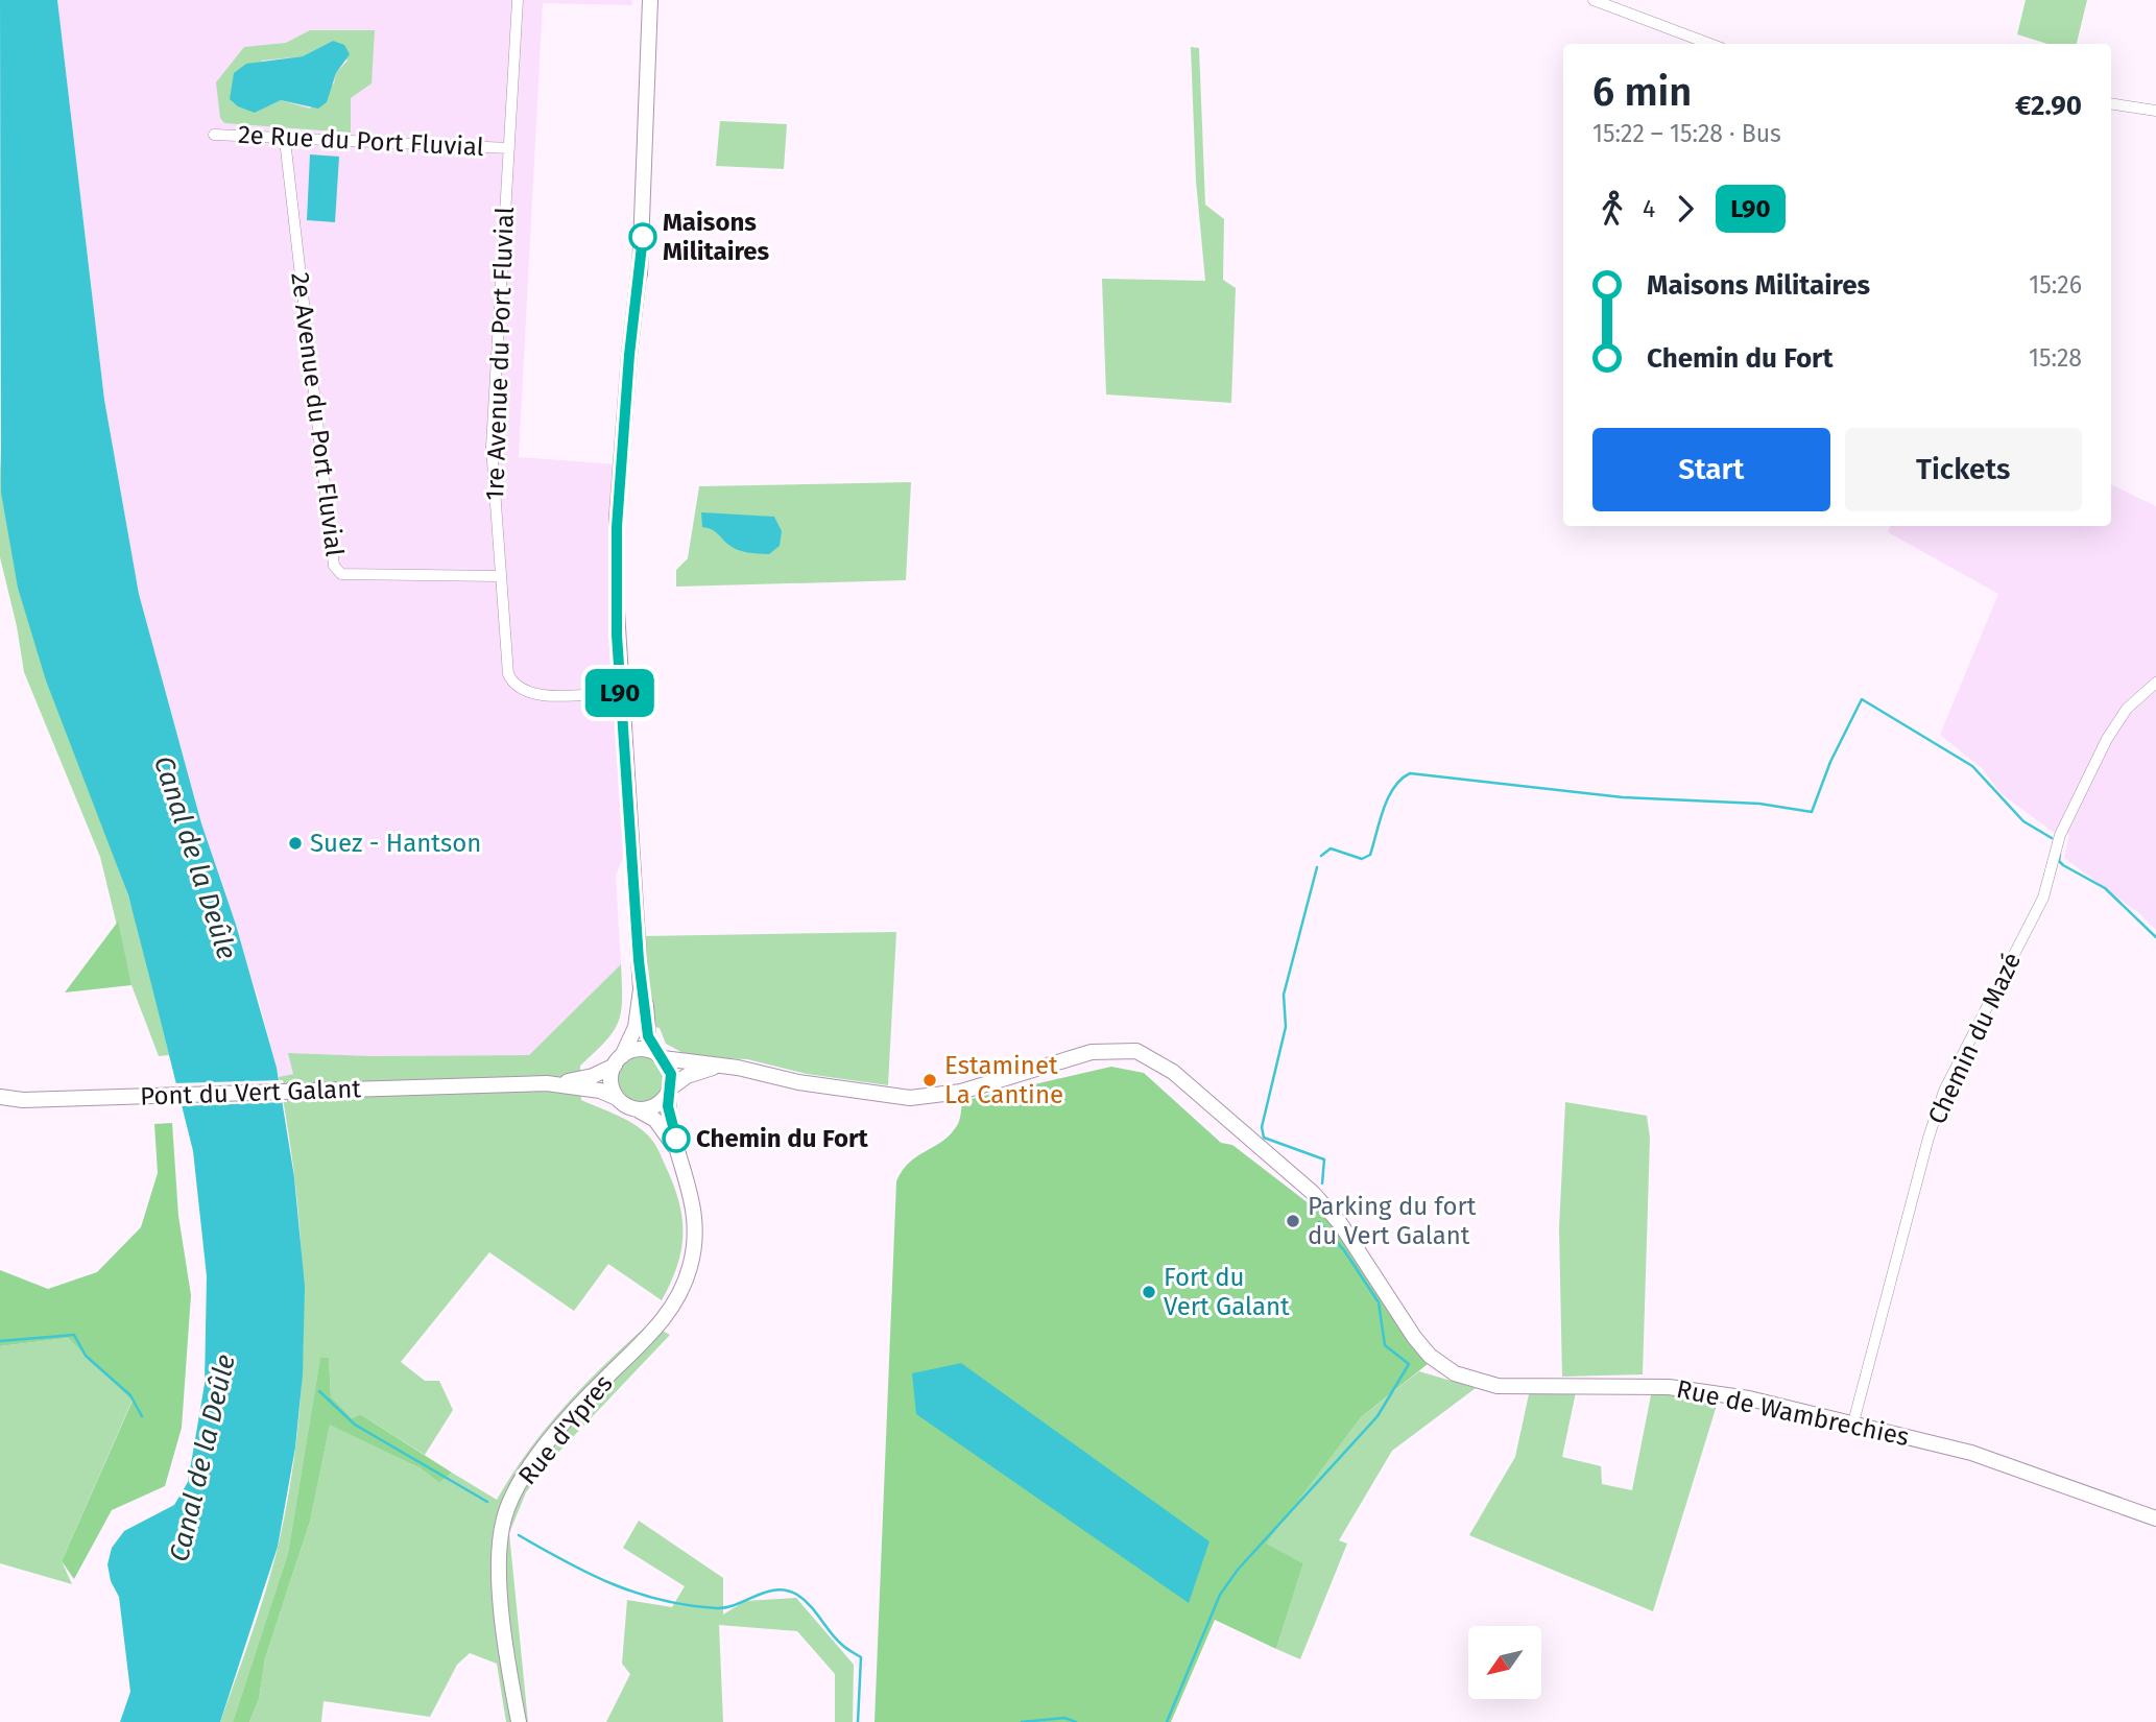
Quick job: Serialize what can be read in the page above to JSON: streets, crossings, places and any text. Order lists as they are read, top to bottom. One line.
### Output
{"streets":{"main road":["Pont du Vert Galant","Rue de Wambrechies","Rue d'Ypres"],"street":["2e Rue du Port Fluvial","1re Avenue du Port Fluvial","2e Avenue du Port Fluvial","Chemin du Mazé"]},"crossings":[["2e Rue du Port Fluvial","1re Avenue du Port Fluvial"],["2e Rue du Port Fluvial","2e Avenue du Port Fluvial"],["1re Avenue du Port Fluvial","2e Avenue du Port Fluvial"],["Chemin du Mazé","Rue de Wambrechies"],["Rue de Wambrechies","Rue d'Ypres"]],"water":["Canal de la Deûle"],"places":["Maisons Militaires","Suez - Hantson","Estaminet La Cantine","Chemin du Fort","Parking du fort du Vert Galant","Fort du Vert Galant"],"lines":["bus line L90"],"north":"bottom left","page":{"on_map":"L90","heading":["6 min","15:22 – 15:28 · Bus","€2.90"],"legs":["4","L90"],"list":[{"name":"Maisons Militaires","value":"15:26"},{"name":"Chemin du Fort","value":"15:28"}],"buttons":["Start","Tickets"]}}
